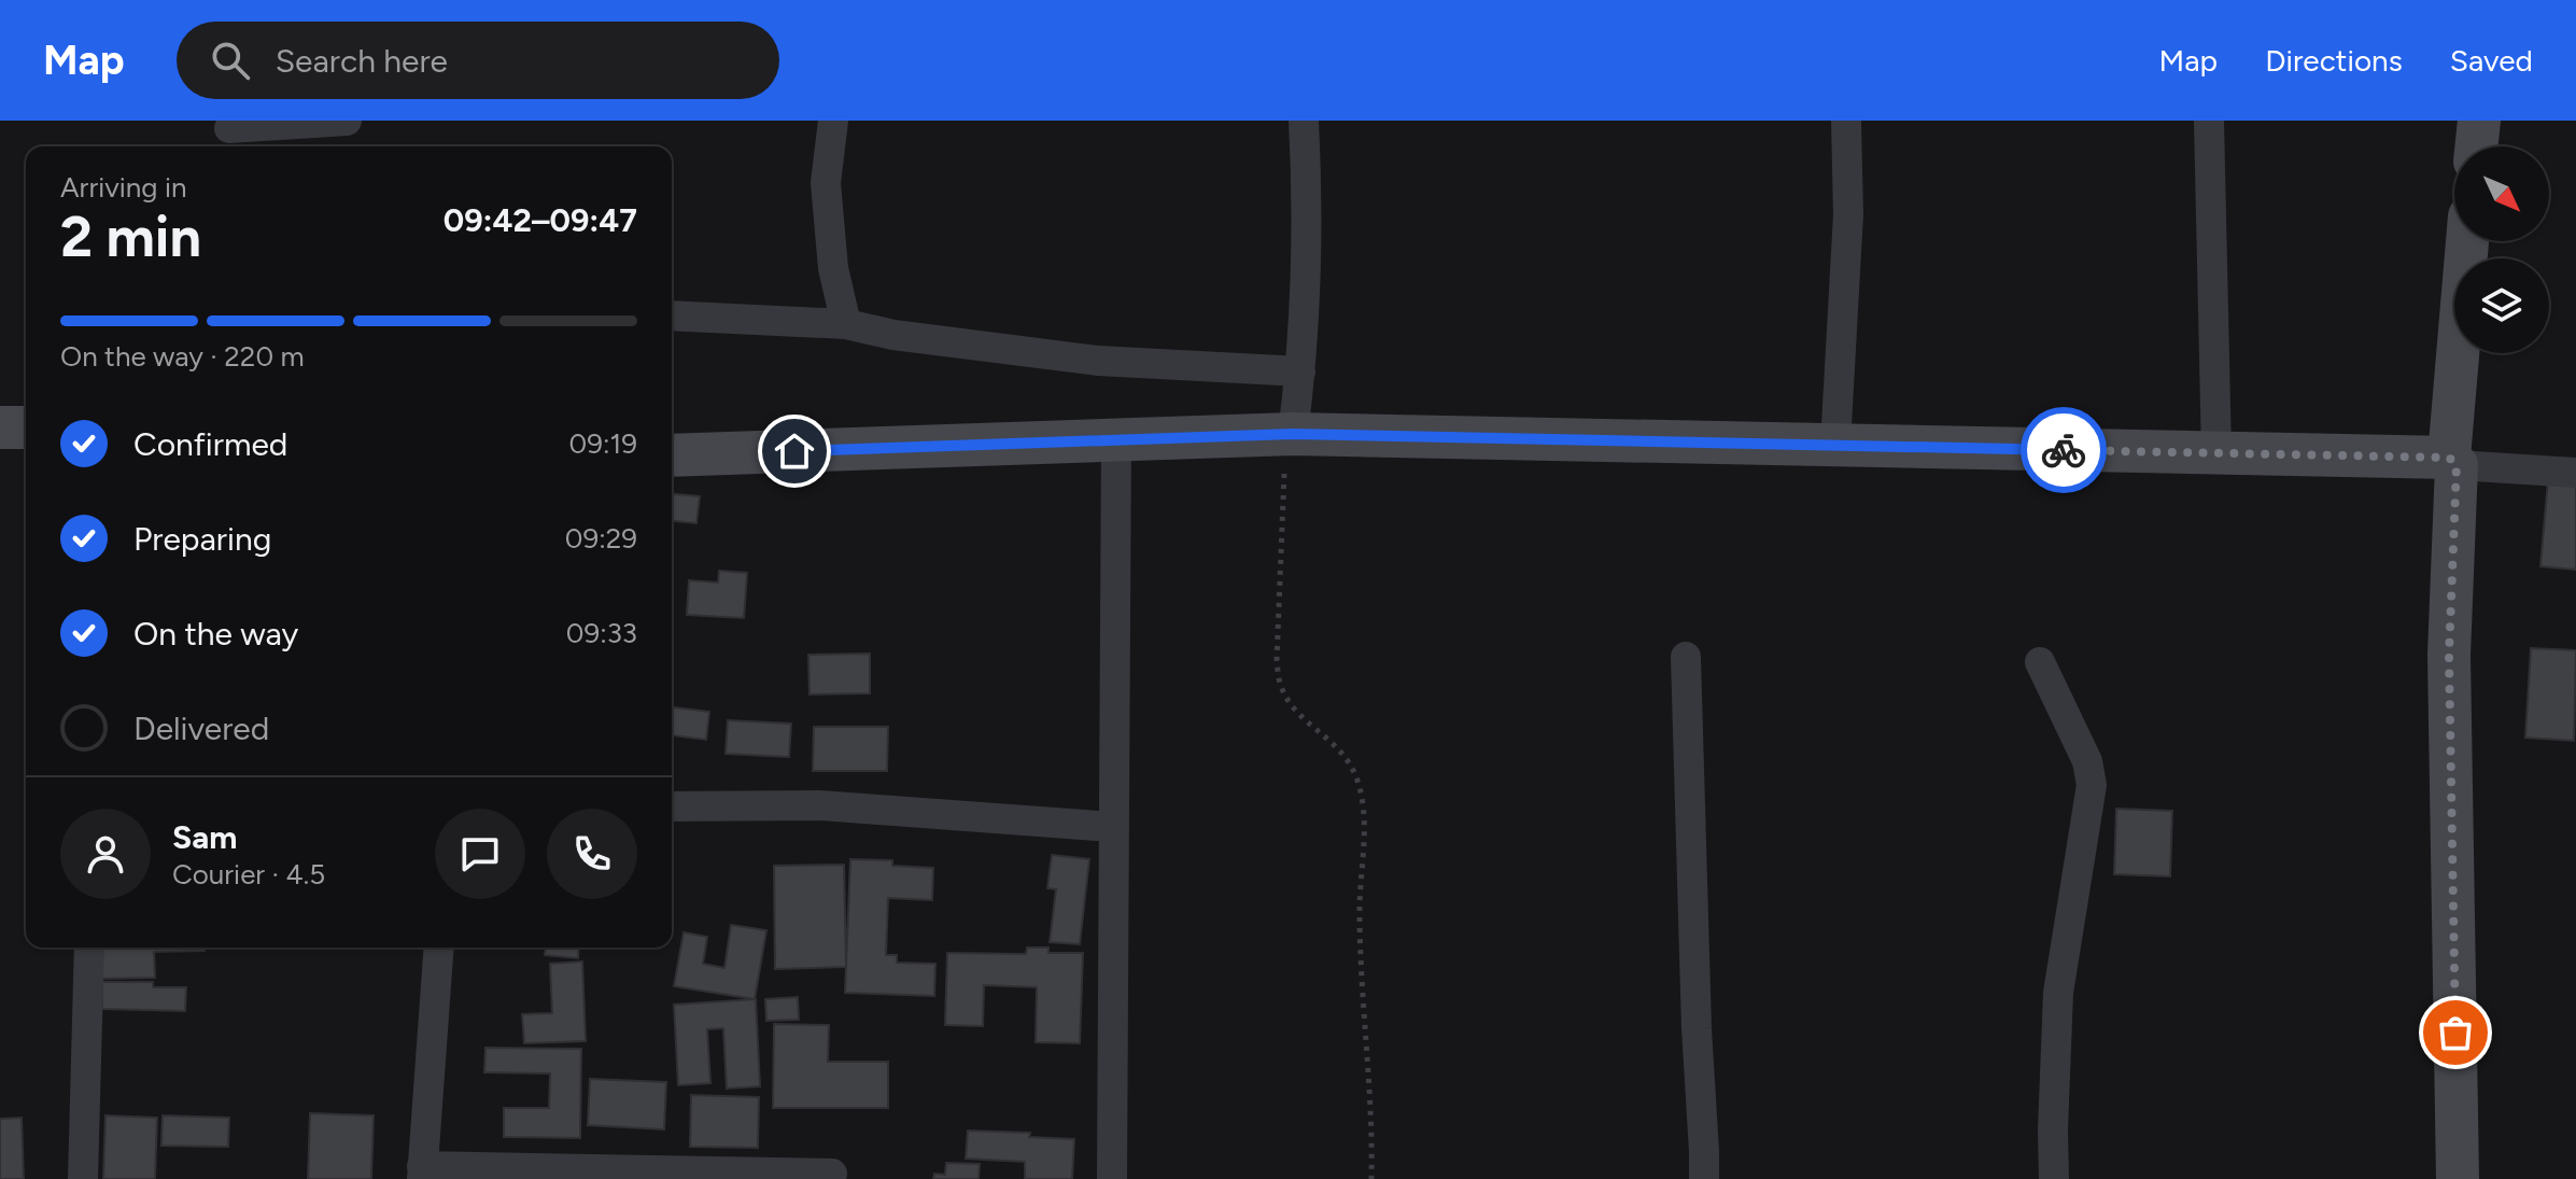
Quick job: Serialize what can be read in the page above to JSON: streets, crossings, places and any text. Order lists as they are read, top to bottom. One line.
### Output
{"north":"bottom right","page":{"header":"Map","search":"Search here","nav":["Map","Directions","Saved"],"heading":["2 min","Arriving in","09:42–09:47"],"panel":["Sam","Courier · 4.5"],"bar":"On the way · 220 m","list":[["Confirmed","09:19"],["Preparing","09:29"],["On the way","09:33"],"Delivered"]}}
